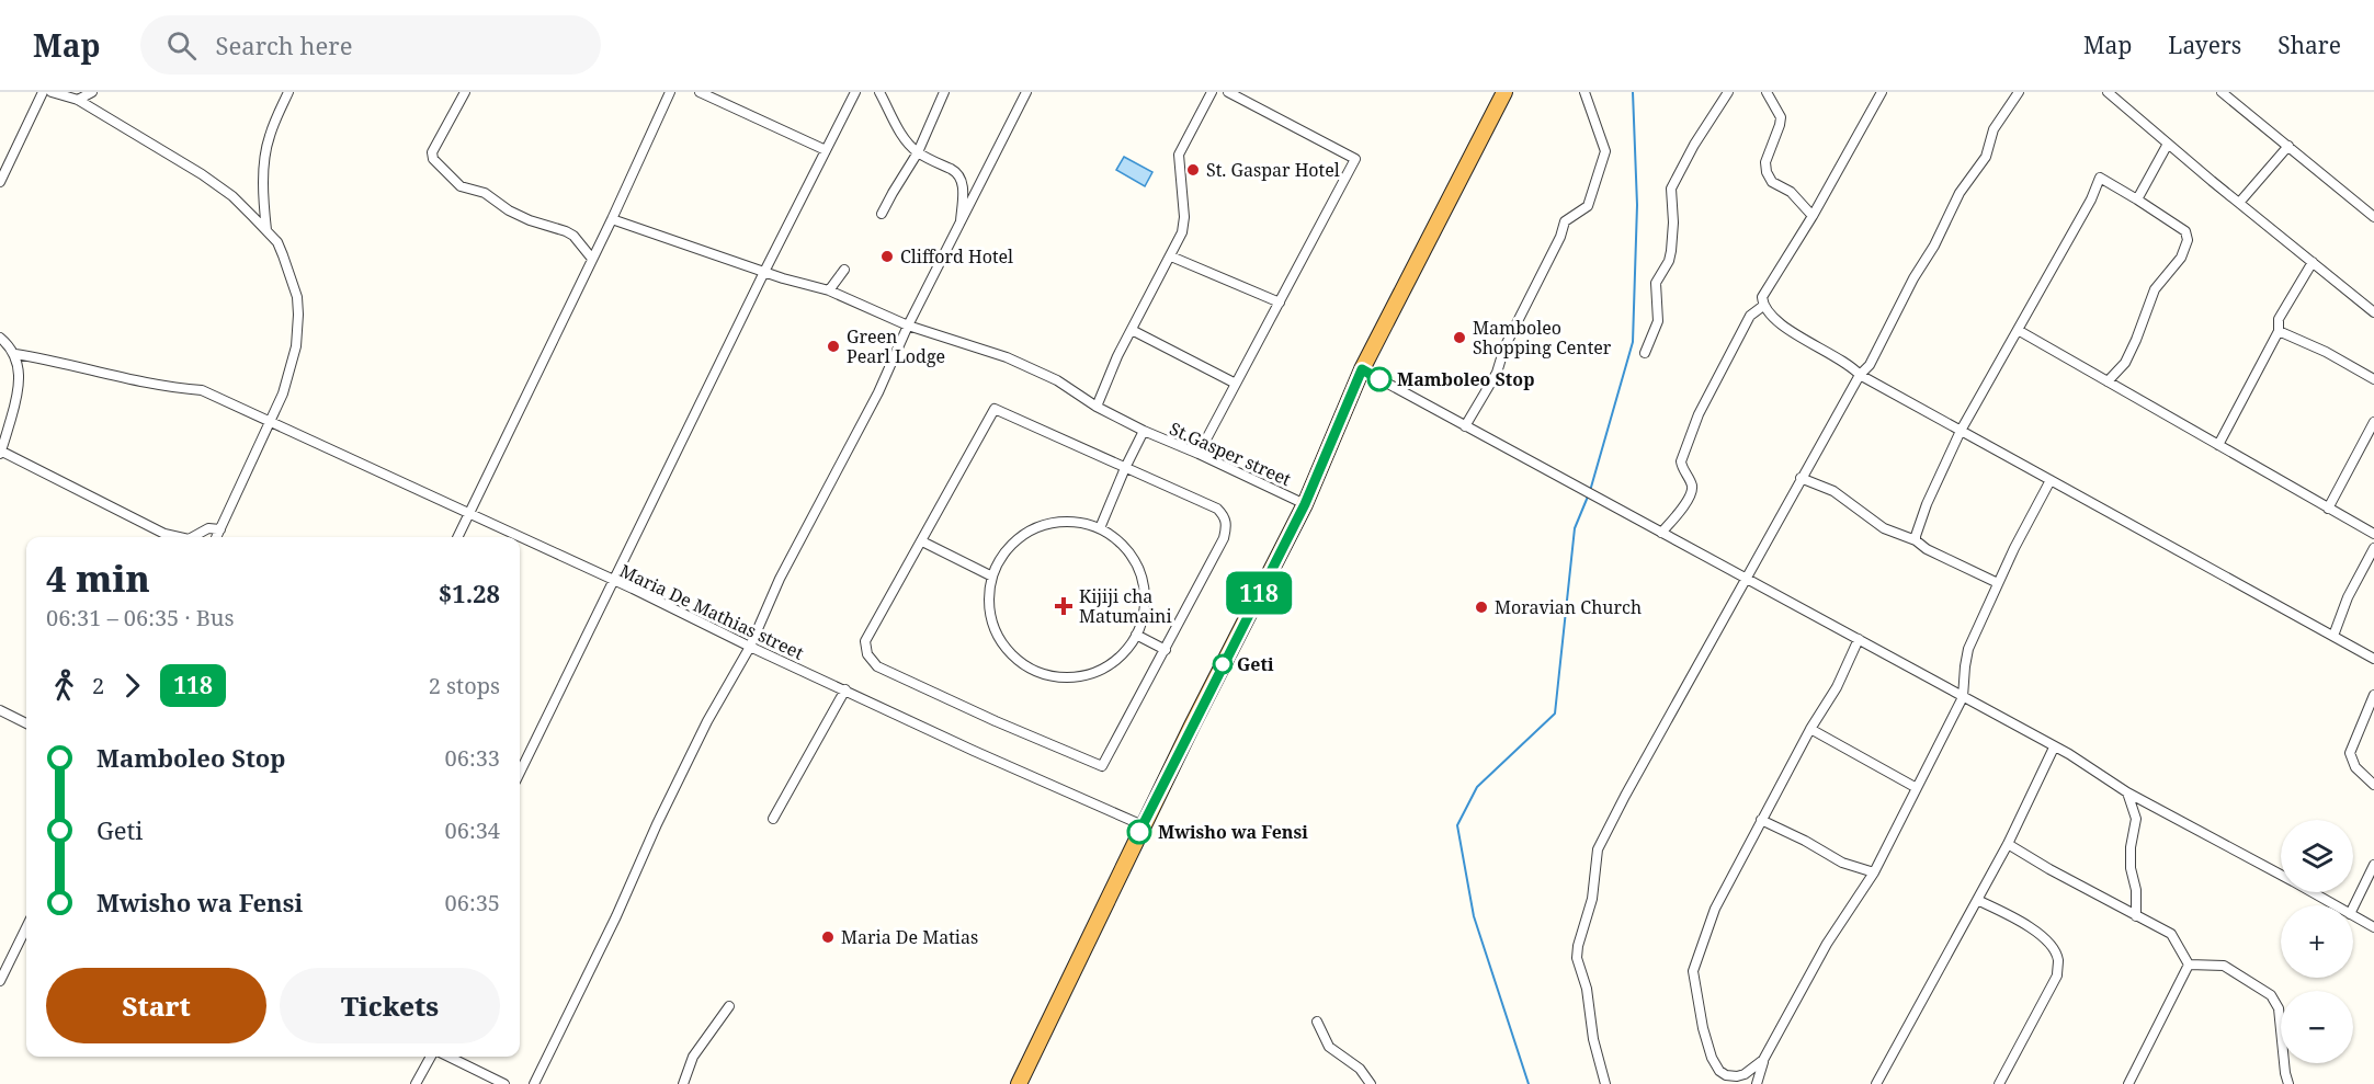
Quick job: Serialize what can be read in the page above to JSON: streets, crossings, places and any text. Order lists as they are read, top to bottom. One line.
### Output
{"streets":{"street":["St.Gasper street","Maria De Mathias street"]},"places":{"other":["St. Gaspar Hotel","Clifford Hotel","Mamboleo Shopping Center","Green Pearl Lodge","Mamboleo Stop","Moravian Church","Geti","Mwisho wa Fensi","Maria De Matias"],"health":["Kijiji cha Matumaini"]},"lines":["bus line 118"],"page":{"header":"Map","search":"Search here","nav":["Map","Layers","Share"],"on_map":"118","heading":["4 min","06:31 – 06:35 · Bus","$1.28"],"legs":["2","118","2 stops"],"list":[{"name":"Mamboleo Stop","value":"06:33"},{"name":"Geti","value":"06:34"},{"name":"Mwisho wa Fensi","value":"06:35"}],"map_buttons":["+","−"],"buttons":["Start","Tickets"]}}
